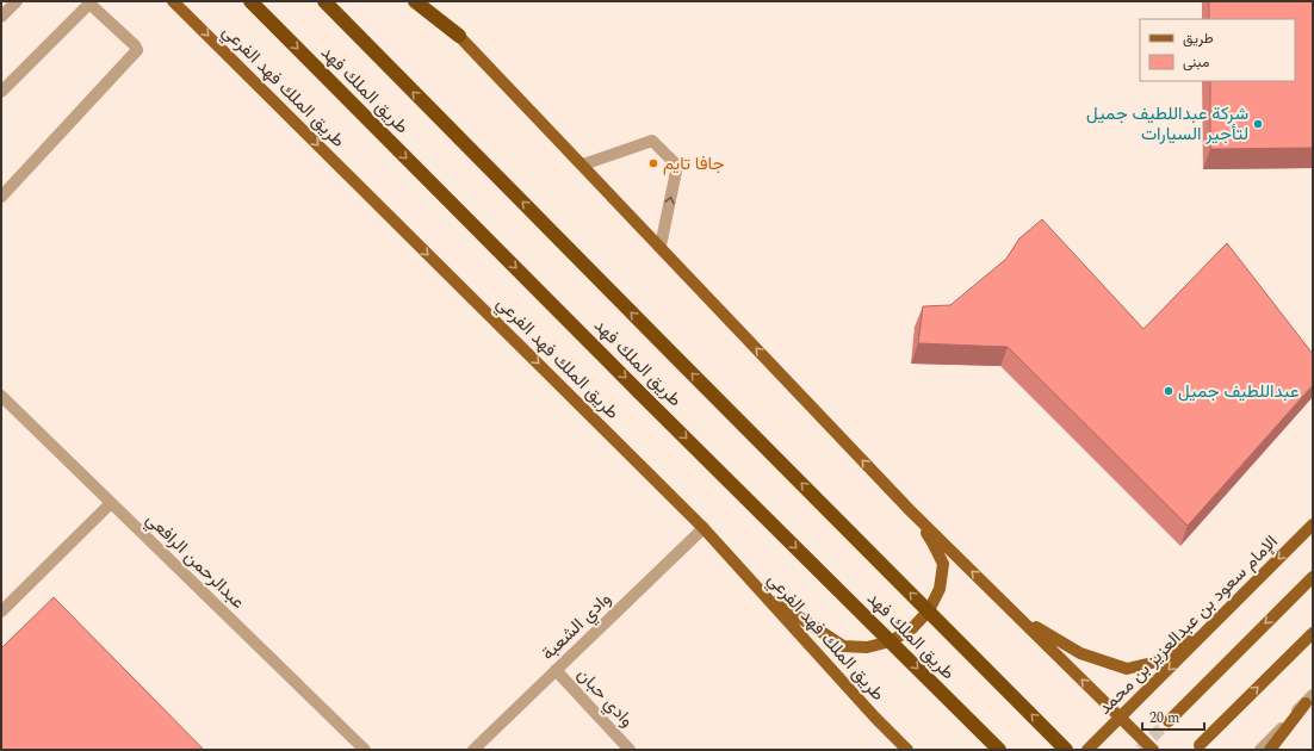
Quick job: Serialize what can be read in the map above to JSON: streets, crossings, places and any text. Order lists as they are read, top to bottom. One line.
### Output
{"streets":{"highway":["طريق الملك فهد"],"main road":["طريق الملك فهد الفرعي","الإمام سعود بن عبدالعزيز بن محمد"],"street":["عبدالرحمن الرافعي","وادي الشعبة","وادي حبان"]},"crossings":[["طريق الملك فهد الفرعي","وادي الشعبة"],["وادي الشعبة","وادي حبان"]],"one_way":["طريق الملك فهد الفرعي"],"places":["شركة عبداللطيف جميل لتأجير السيارات","جافا تايم","عبداللطيف جميل"],"legend":["طريق","مبنى"],"scale_bar":"20 m"}
